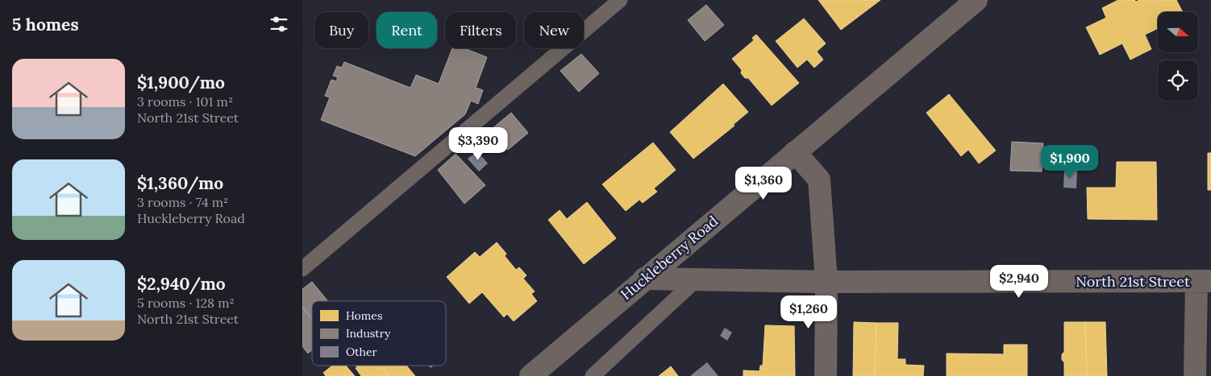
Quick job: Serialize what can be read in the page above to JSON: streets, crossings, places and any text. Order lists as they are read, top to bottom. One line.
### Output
{"streets":{"street":["Huckleberry Road","North 21st Street"]},"crossings":[["Huckleberry Road","North 21st Street"]],"legend":["Homes","Industry","Other"],"north":"right","page":{"heading":"5 homes","chip":["Buy","Rent","Filters","New"],"list":[{"name":"$1,900/mo","note":"3 rooms · 101 m² · North 21st Street"},{"name":"$1,360/mo","note":"3 rooms · 74 m² · Huckleberry Road"},{"name":"$2,940/mo","note":"5 rooms · 128 m² · North 21st Street"}],"price":["$3,390","$1,900","$1,360","$2,940","$1,260"]}}
